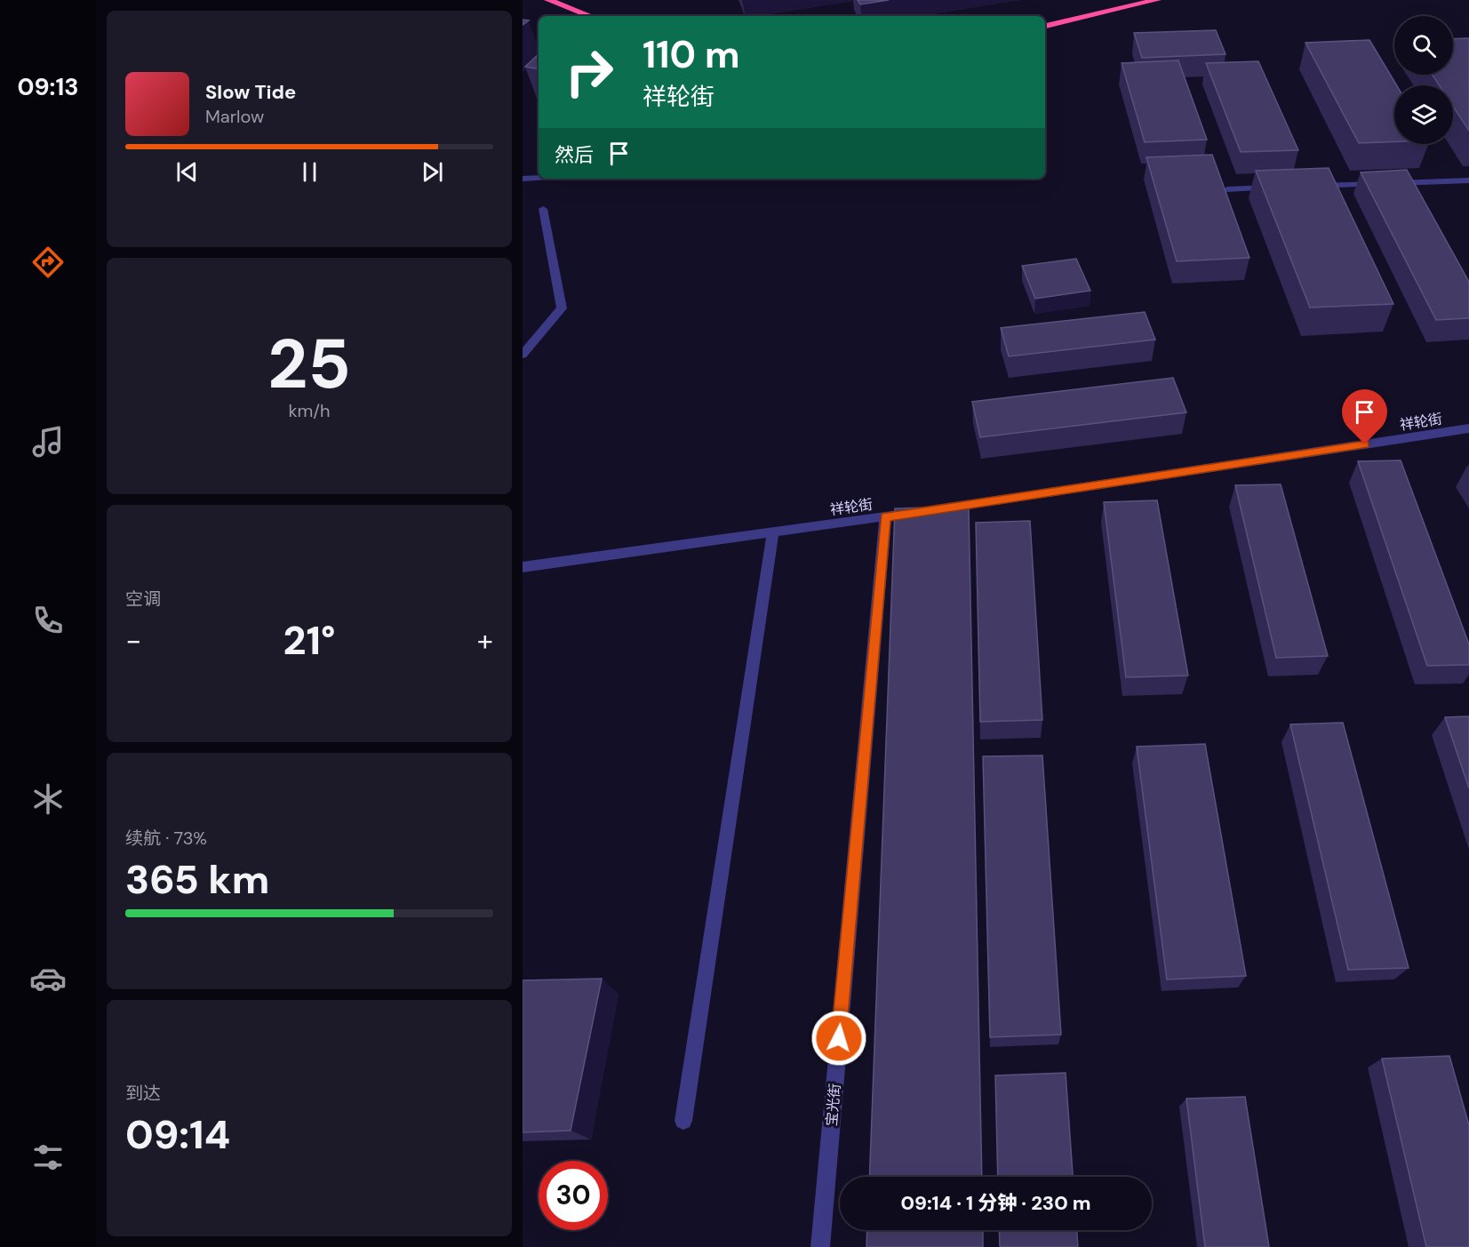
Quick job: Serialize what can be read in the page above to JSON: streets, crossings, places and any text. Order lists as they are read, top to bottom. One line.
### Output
{"streets":{"street":["祥轮街","宝光街"]},"crossings":[["祥轮街","宝光街"]],"page":{"tabs":"09:13","turn":["110 m","祥轮街"],"song":["Slow Tide","Marlow"],"then":"然后","tile":[["25","km/h"],"空调",["续航 · 73%","365 km"],["到达","09:14"]],"heat":["−","21°","+"],"limit":"30","trip":"09:14 · 1 分钟 · 230 m"}}
